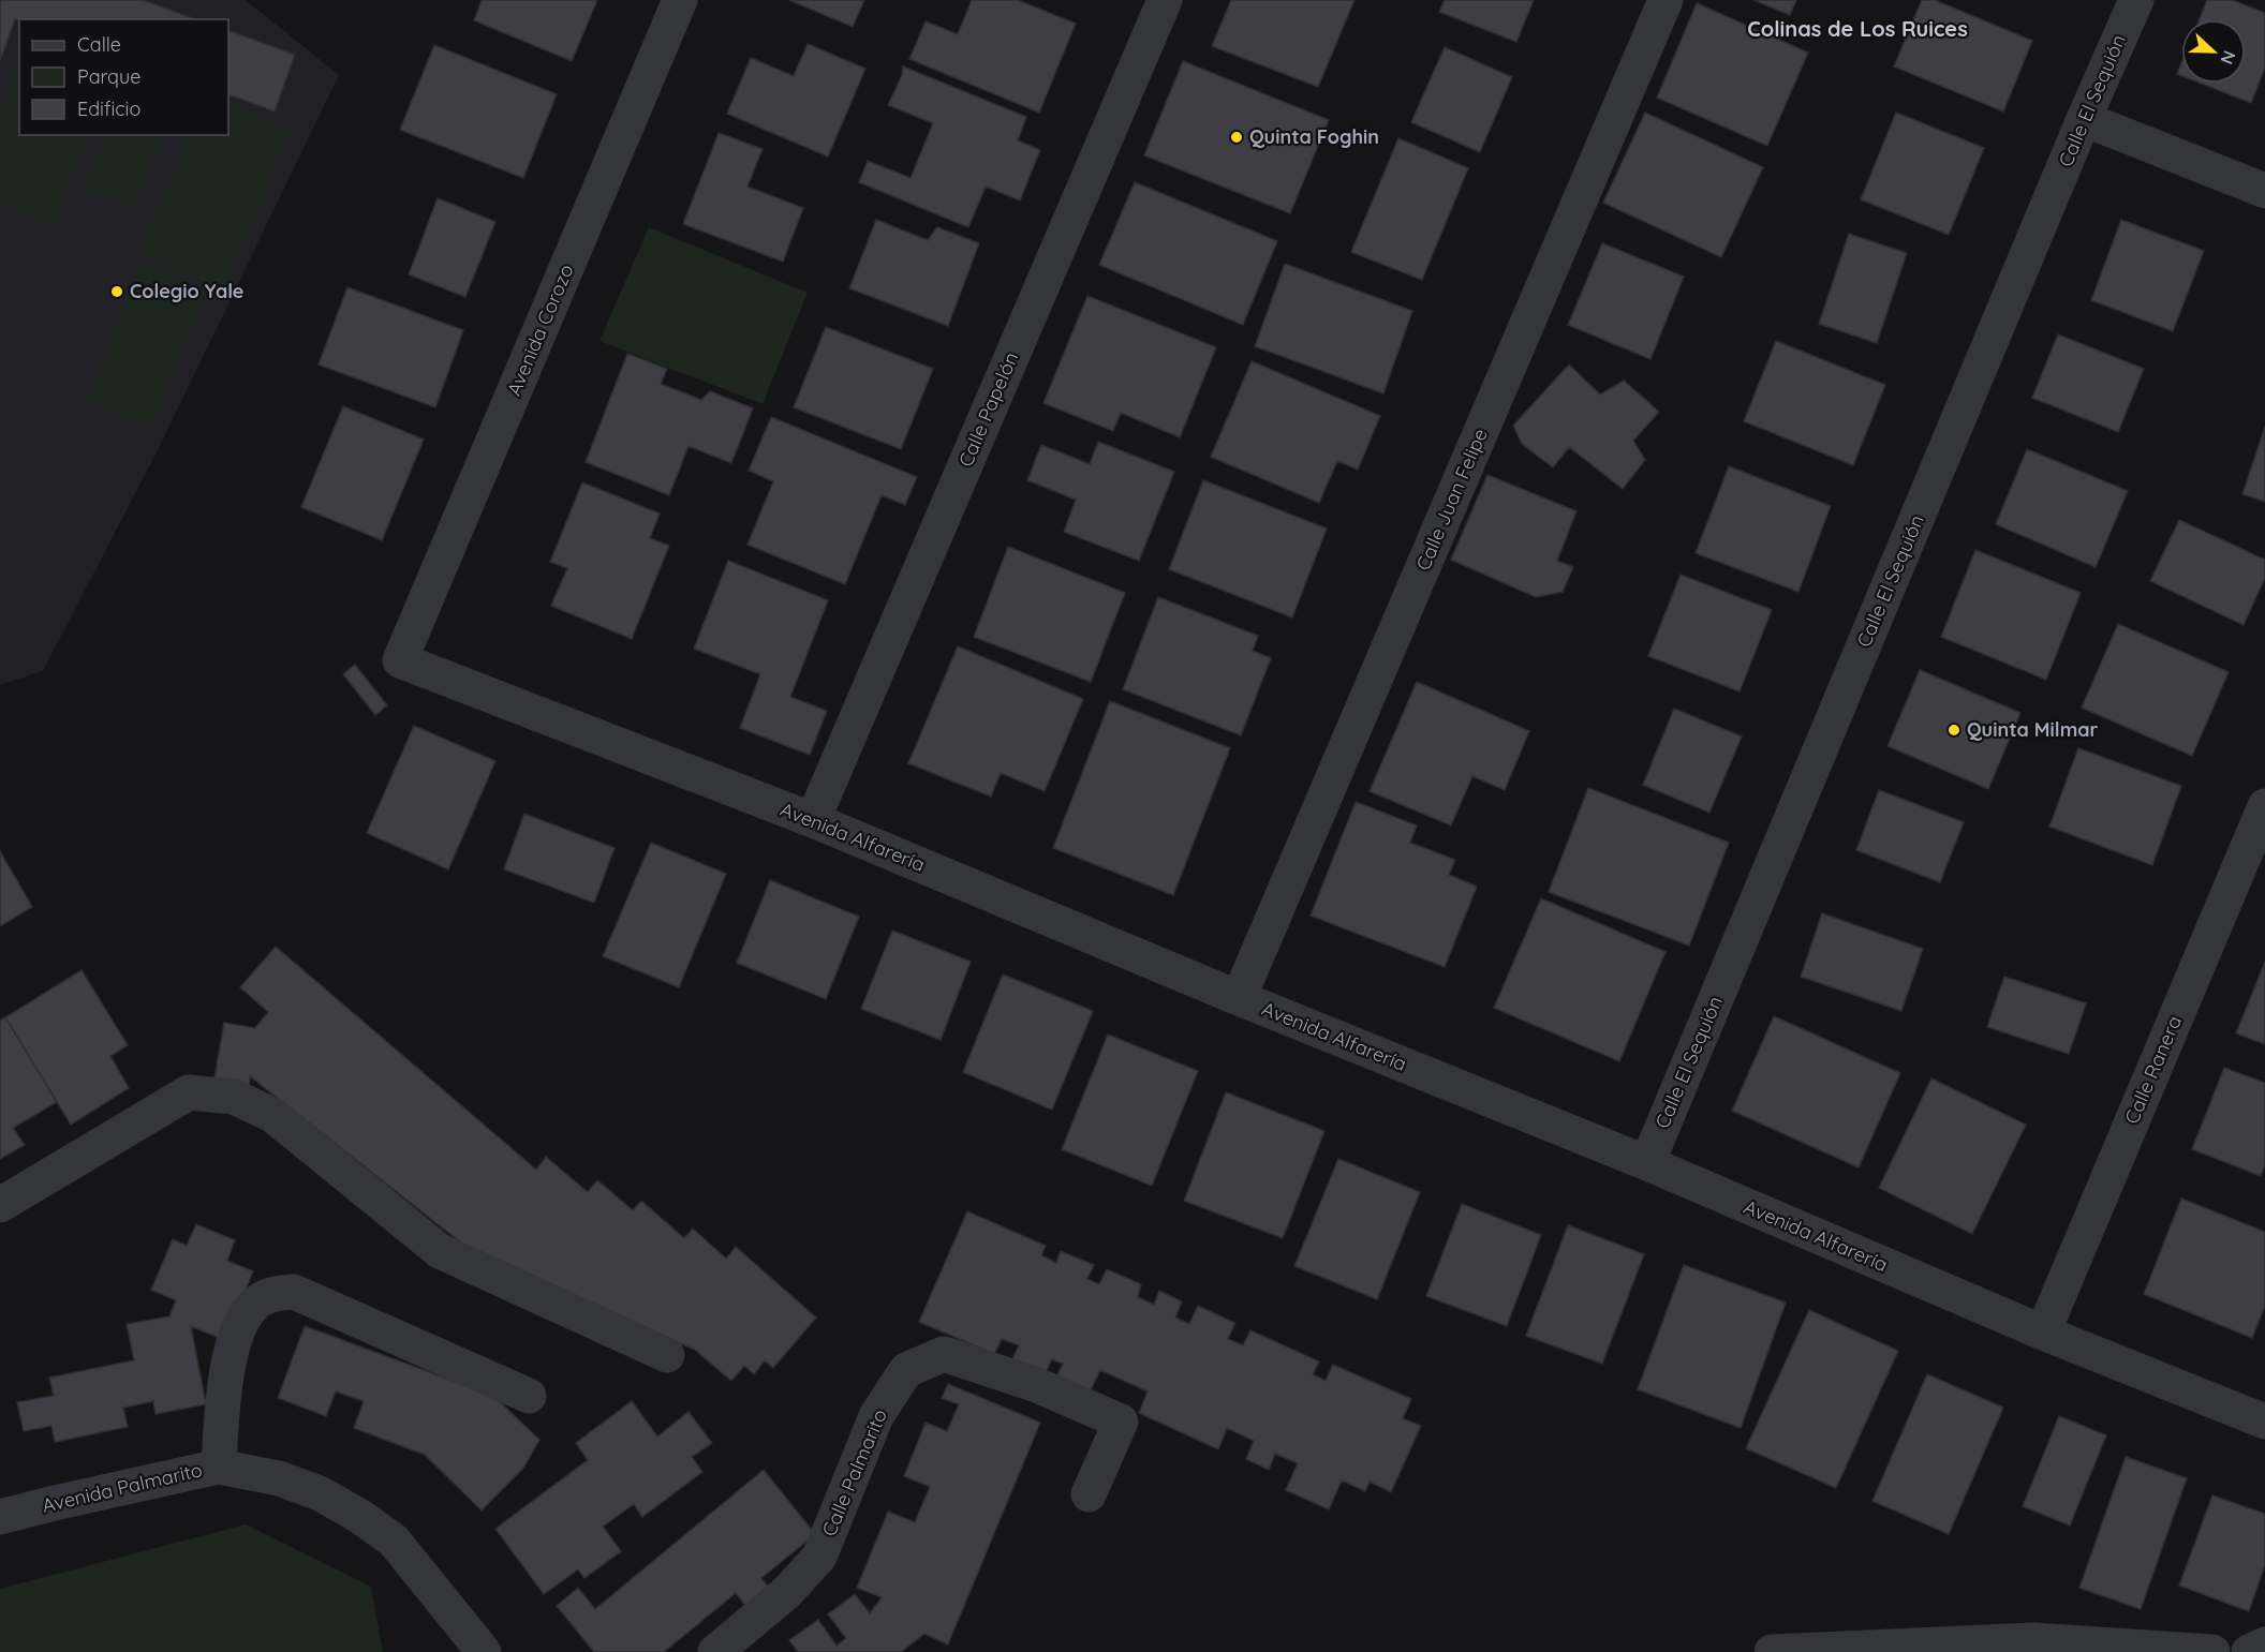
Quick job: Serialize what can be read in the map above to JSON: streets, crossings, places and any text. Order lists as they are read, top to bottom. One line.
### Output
{"streets":{"street":["Calle El Sequión","Avenida Corozo","Calle Papelón","Calle Juan Felipe","Avenida Alfarería","Calle Ranera","Calle Palmarito","Avenida Palmarito"]},"crossings":[["Calle El Sequión","Avenida Alfarería"],["Avenida Corozo","Avenida Alfarería"],["Calle Papelón","Avenida Alfarería"],["Calle Juan Felipe","Avenida Alfarería"],["Avenida Alfarería","Calle Ranera"]],"districts":["Colinas de Los Ruices"],"places":["Quinta Foghin","Colegio Yale","Quinta Milmar"],"legend":["Calle","Parque","Edificio"],"north":"right"}
